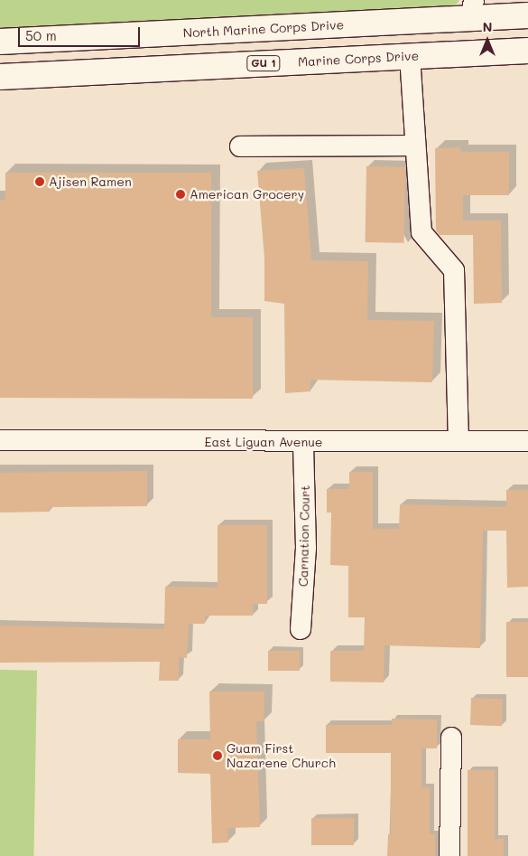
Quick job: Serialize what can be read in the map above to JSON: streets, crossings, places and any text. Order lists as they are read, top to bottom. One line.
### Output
{"streets":{"main road":["North Marine Corps Drive","Marine Corps Drive","GU 1"],"street":["East Liguan Avenue","Carnation Court"]},"crossings":[["East Liguan Avenue","Carnation Court"]],"places":["Ajisen Ramen","American Grocery","Guam First Nazarene Church"],"scale_bar":"50 m","north":"top"}
